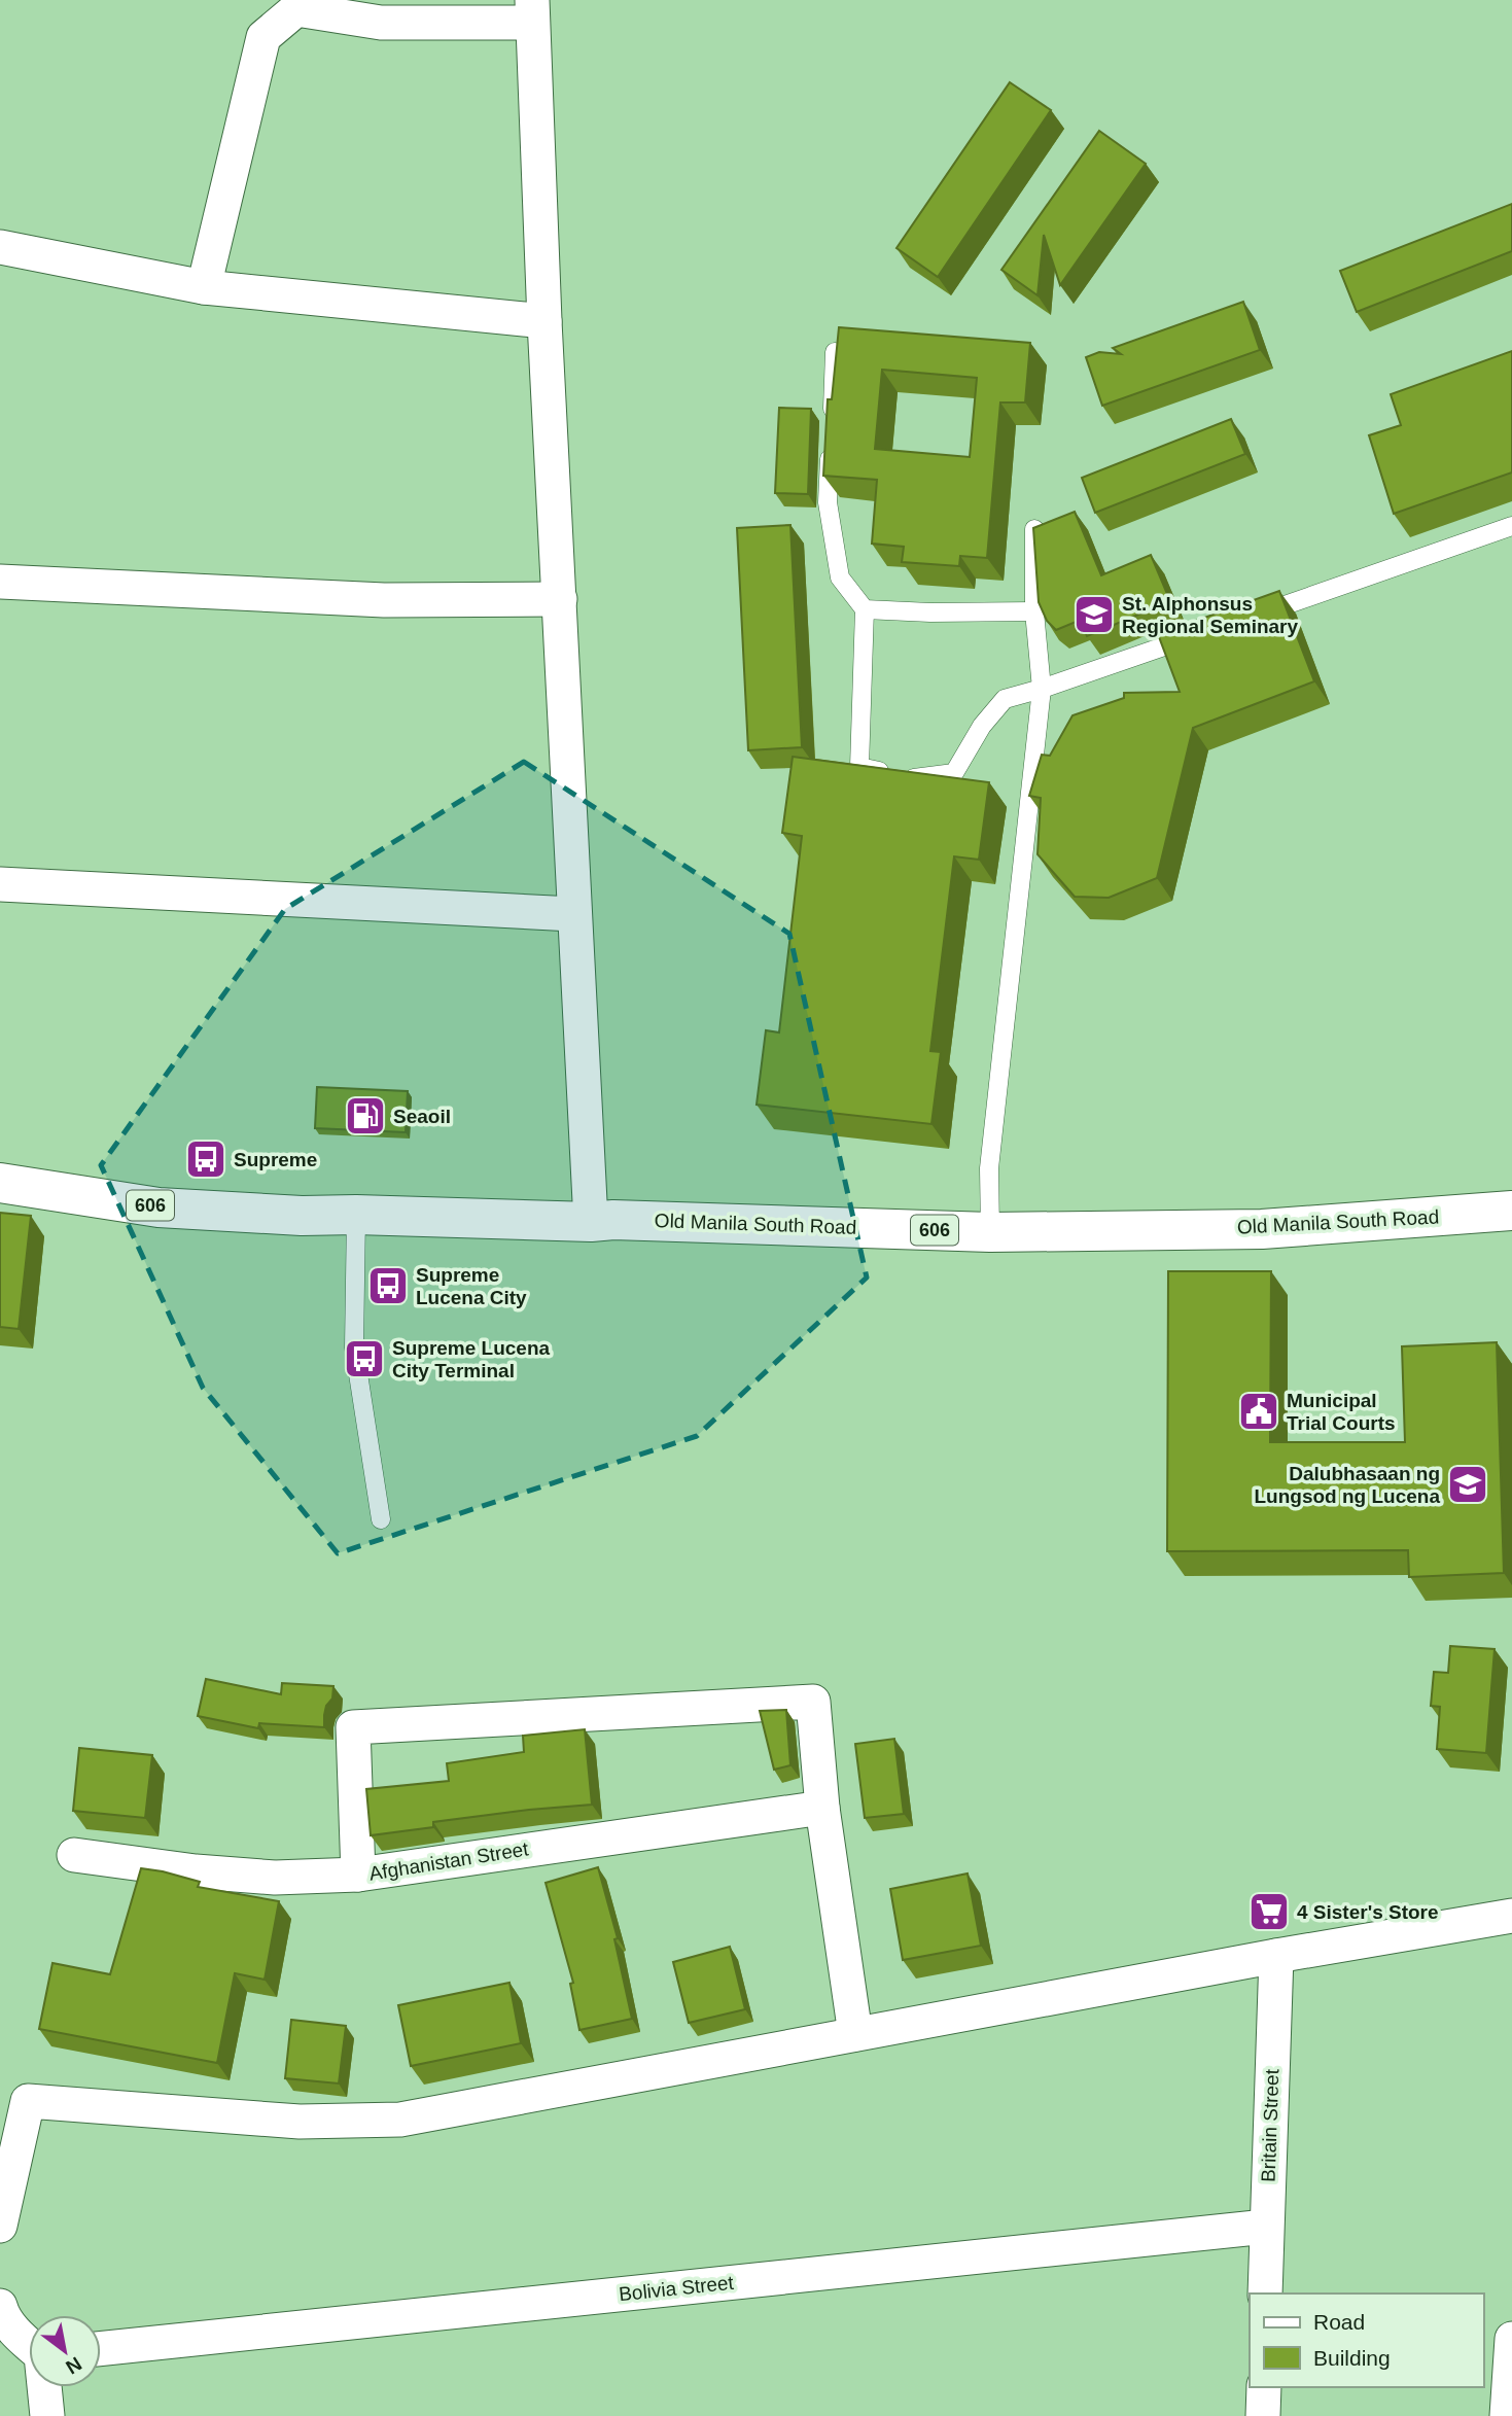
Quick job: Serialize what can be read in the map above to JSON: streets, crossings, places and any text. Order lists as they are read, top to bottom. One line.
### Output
{"streets":{"main road":["606","Old Manila South Road"],"street":["Afghanistan Street","Britain Street","Bolivia Street"]},"crossings":[["Britain Street","Bolivia Street"]],"places":{"school or university":["St. Alphonsus Regional Seminary","Dalubhasaan ng Lungsod ng Lucena"],"fuel station":["Seaoil"],"bus stop":["Supreme","Supreme Lucena City","Supreme Lucena City Terminal"],"public building":["Municipal Trial Courts"],"supermarket":["4 Sister's Store"]},"legend":["Road","Building"],"north":"bottom right"}
